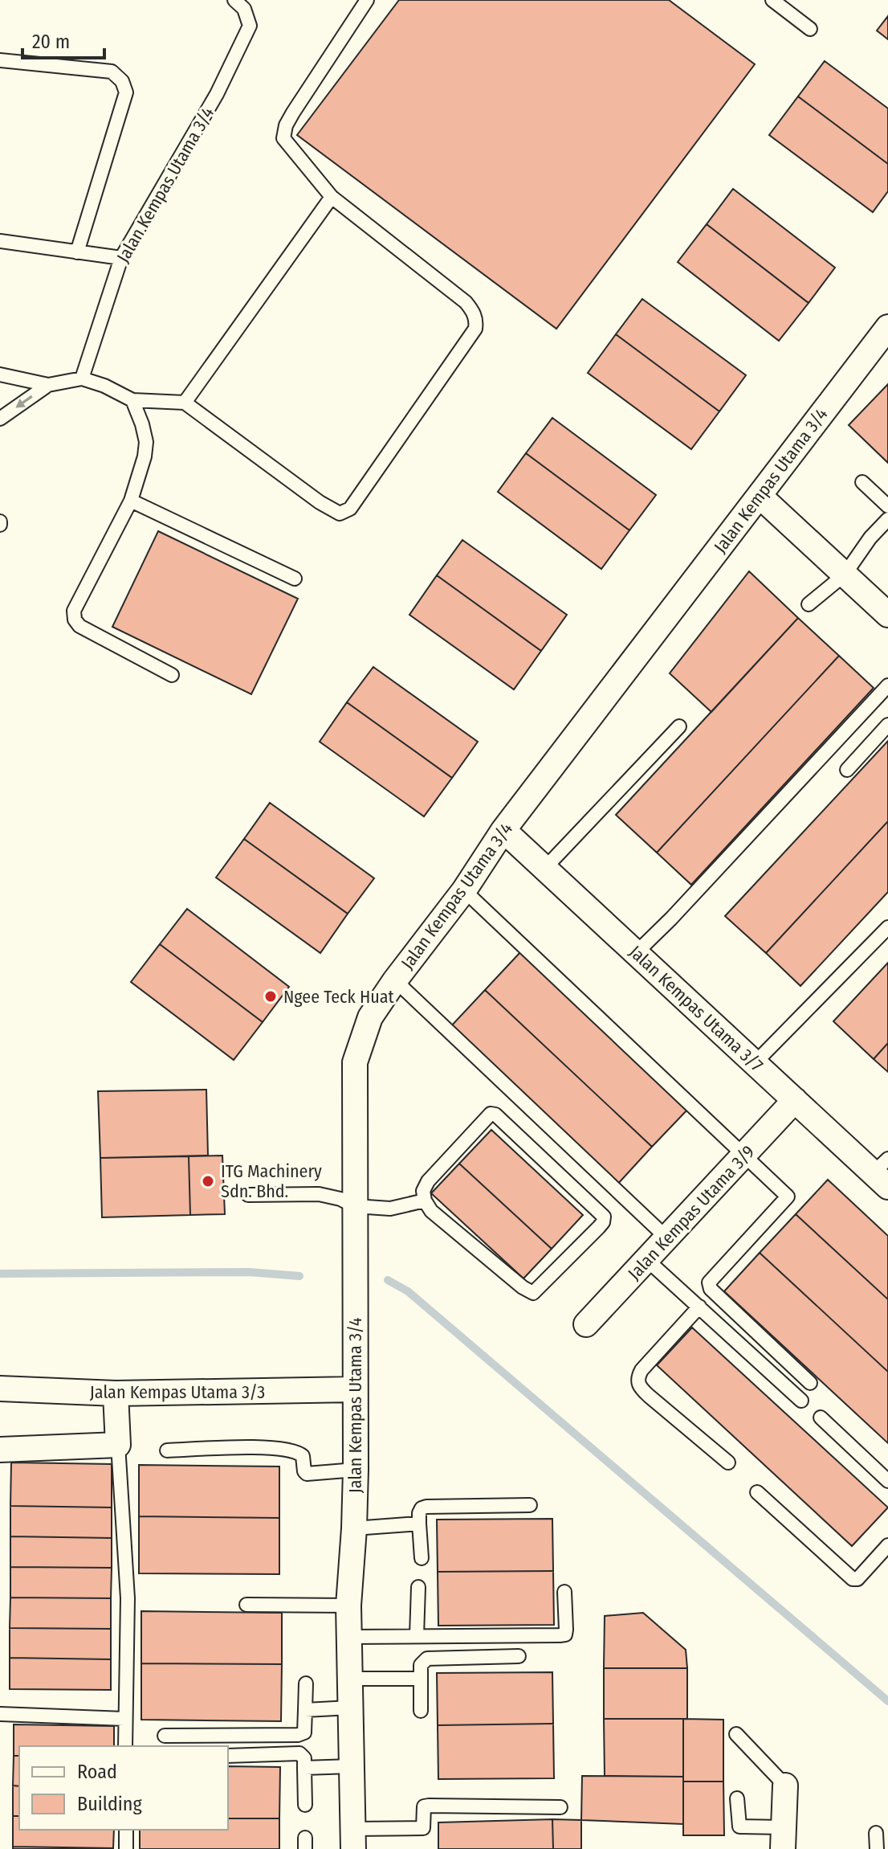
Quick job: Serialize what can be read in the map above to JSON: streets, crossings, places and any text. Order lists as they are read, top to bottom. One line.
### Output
{"streets":{"street":["Jalan Kempas Utama 3/4","Jalan Kempas Utama 3/7","Jalan Kempas Utama 3/9","Jalan Kempas Utama 3/3"]},"crossings":[["Jalan Kempas Utama 3/4","Jalan Kempas Utama 3/7"],["Jalan Kempas Utama 3/4","Jalan Kempas Utama 3/3"],["Jalan Kempas Utama 3/7","Jalan Kempas Utama 3/9"]],"places":["Ngee Teck Huat","ITG Machinery Sdn. Bhd."],"legend":["Road","Building"],"scale_bar":"20 m"}
